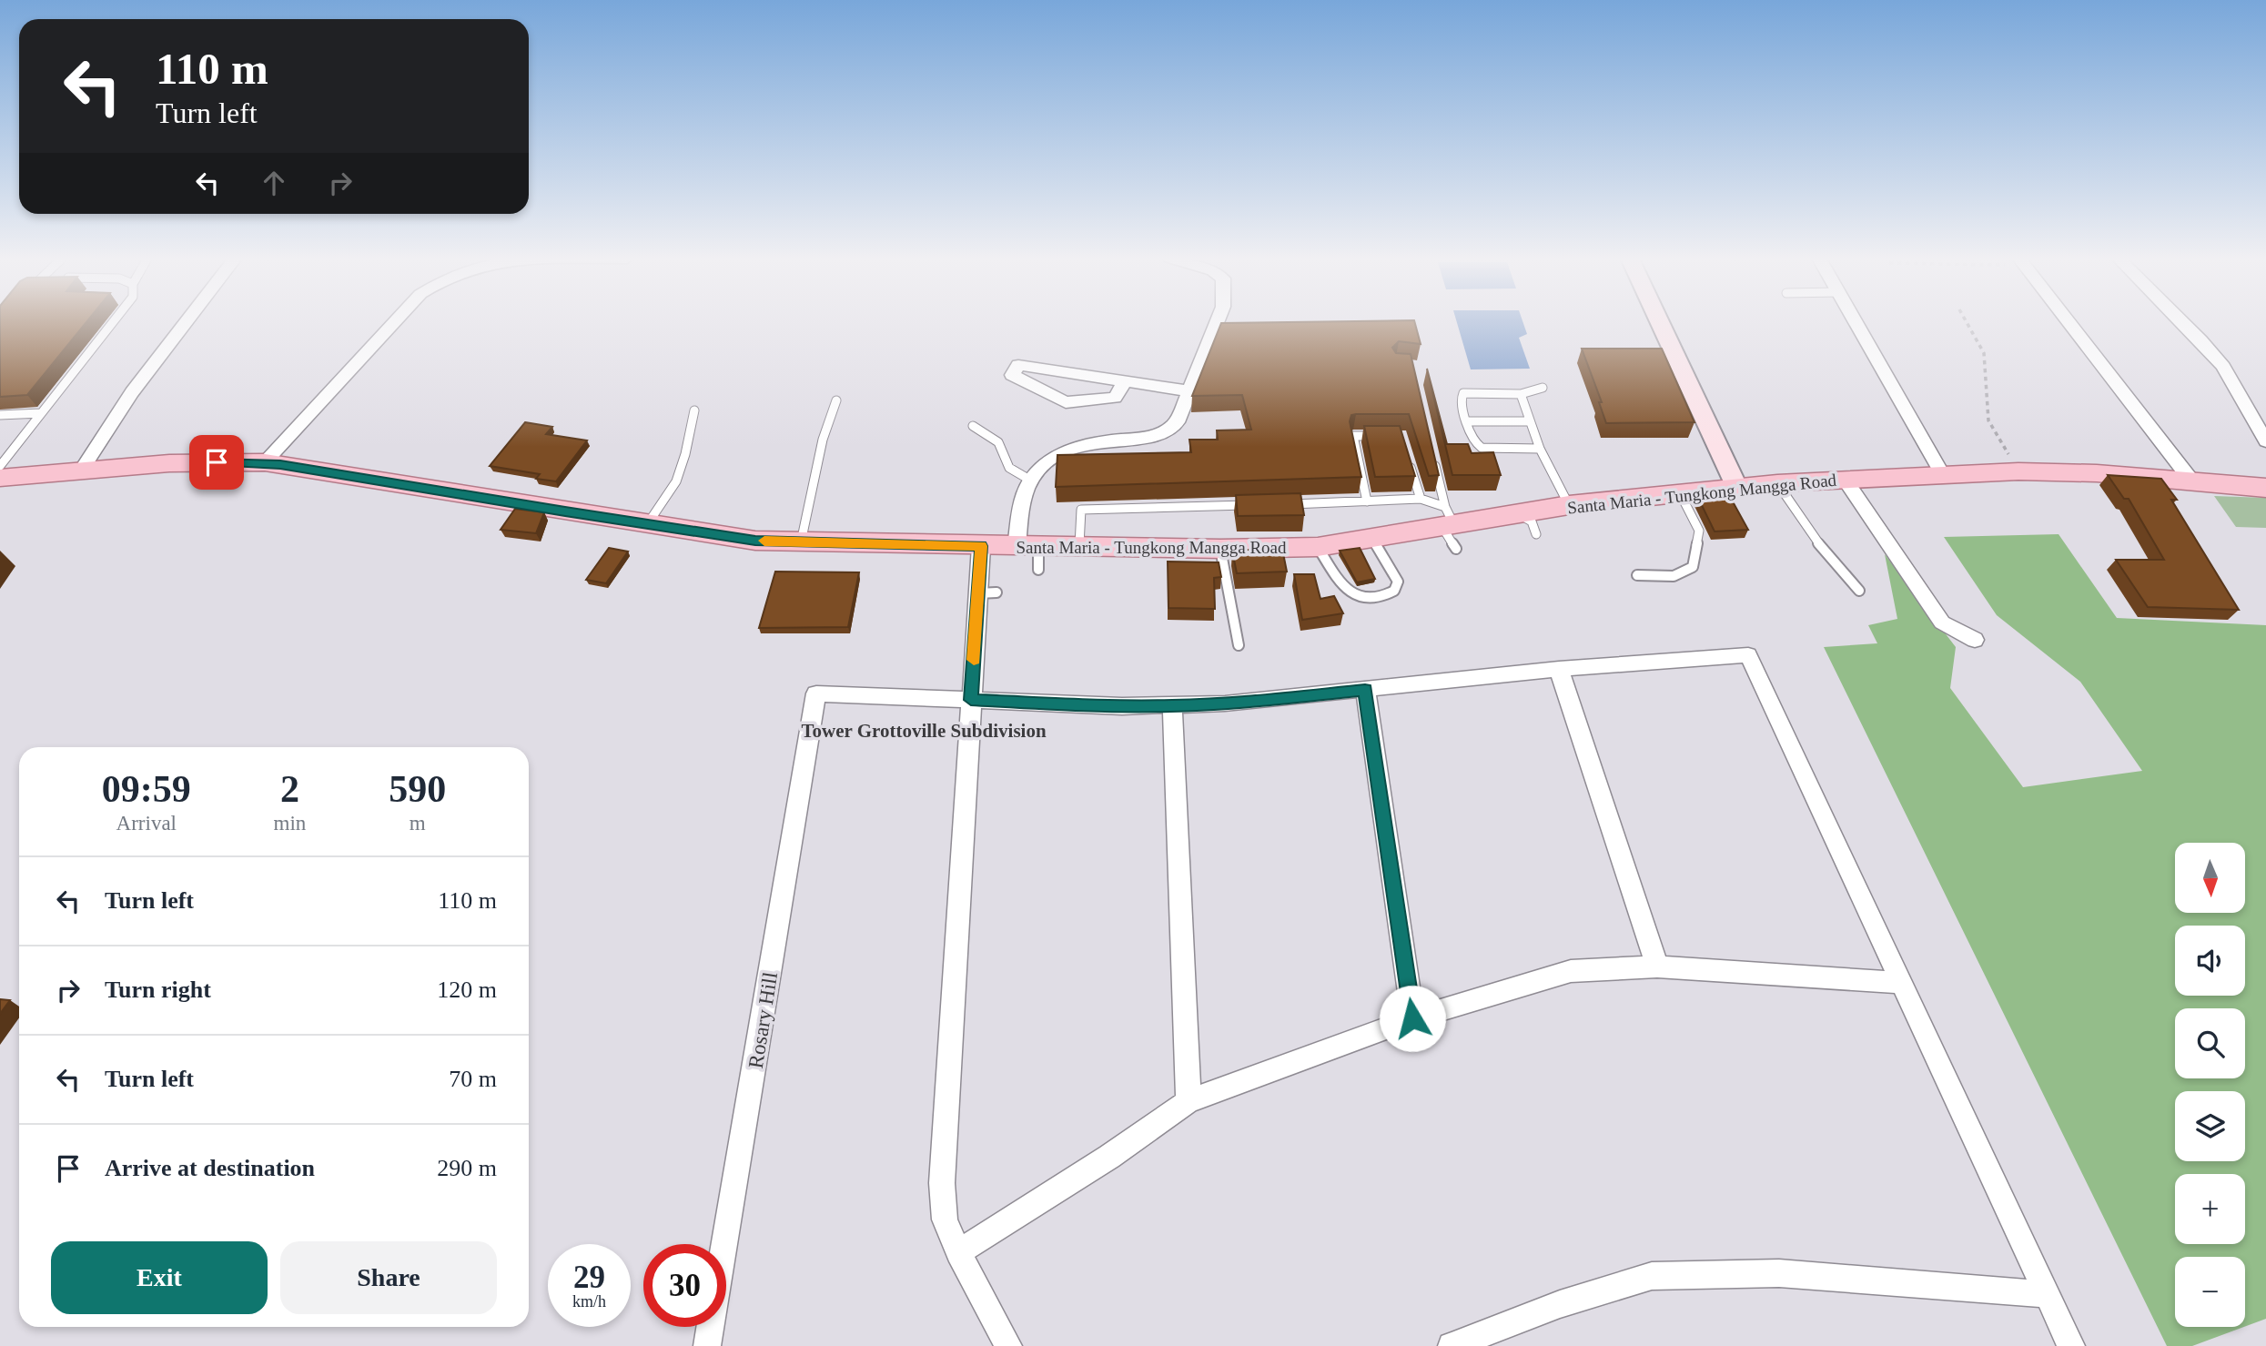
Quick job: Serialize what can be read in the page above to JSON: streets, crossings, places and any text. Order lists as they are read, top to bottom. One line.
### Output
{"streets":{"main road":["Santa Maria - Tungkong Mangga Road"],"street":["Rosary Hill"]},"districts":["Tower Grottoville Subdivision"],"north":"bottom","page":{"turn":["110 m","Turn left"],"eta":["09:59","Arrival","2","min","590","m"],"map_buttons":["+","−"],"list":[{"name":"Turn left","value":"110 m"},{"name":"Turn right","value":"120 m"},{"name":"Turn left","value":"70 m"},{"name":"Arrive at destination","value":"290 m"}],"buttons":["Exit","Share"],"speed":"29 km/h","limit":"30"}}
